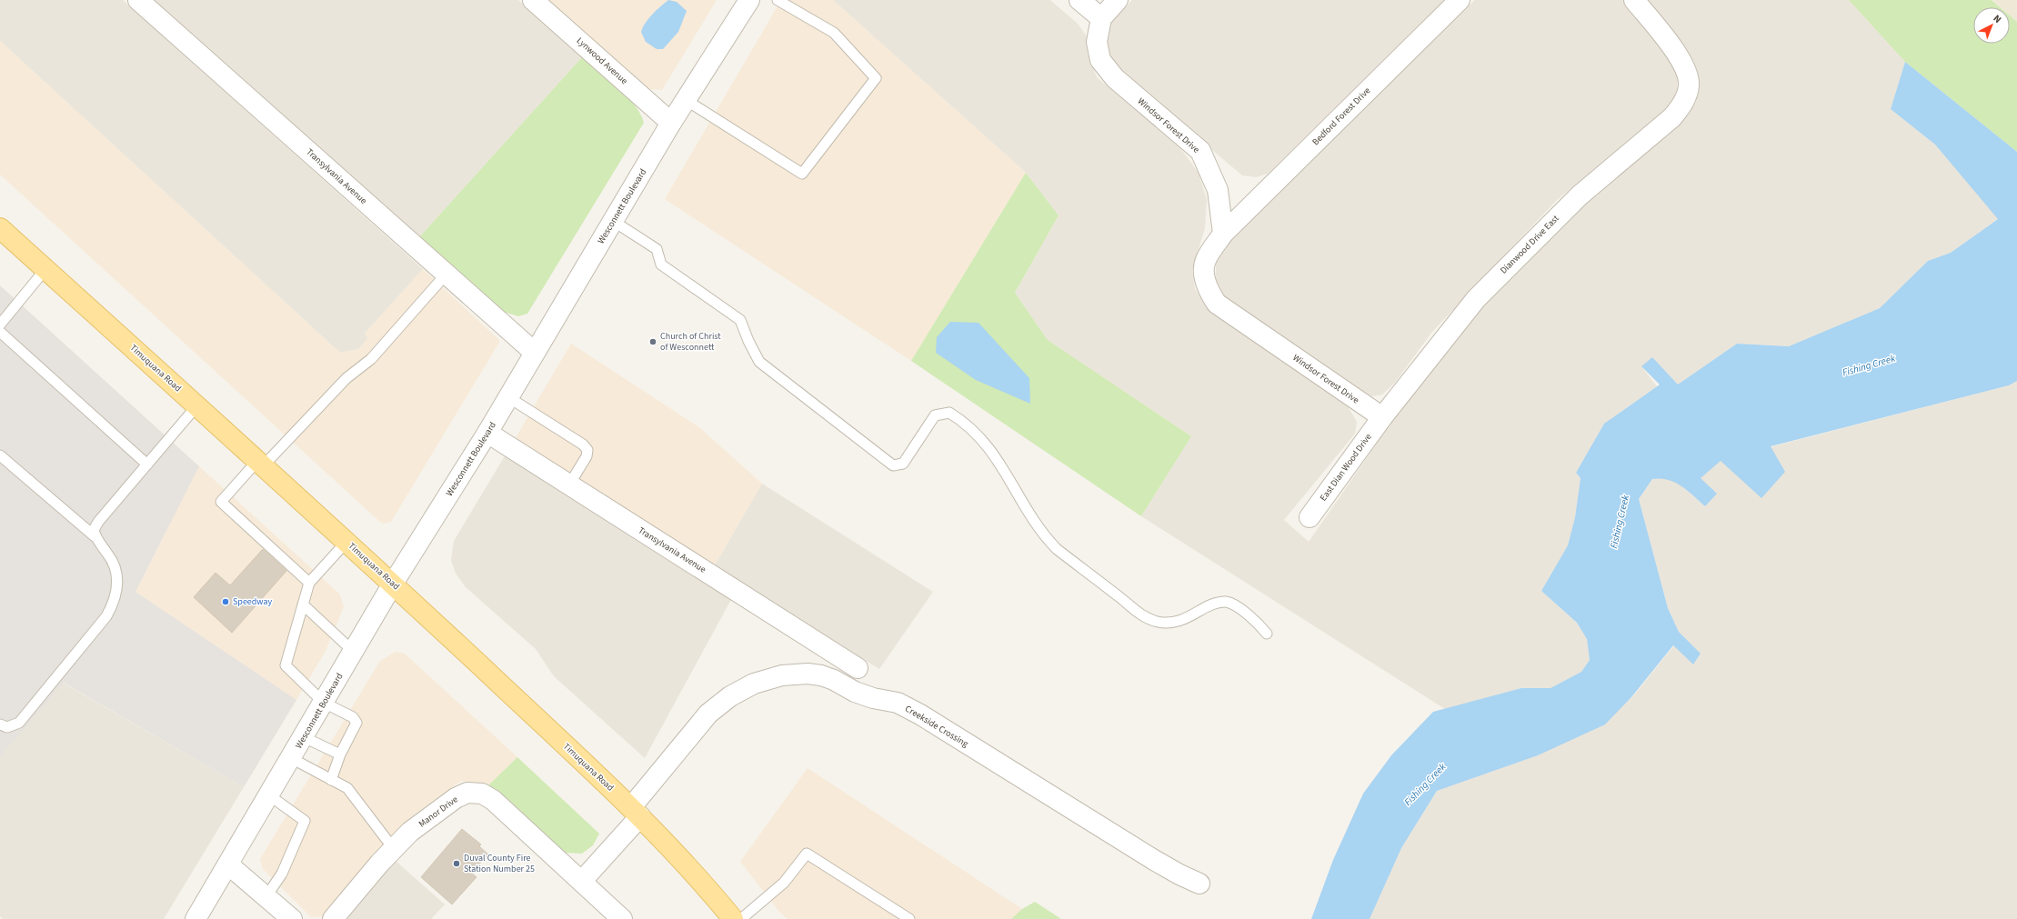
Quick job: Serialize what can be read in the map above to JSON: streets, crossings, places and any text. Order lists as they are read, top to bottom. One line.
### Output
{"streets":{"main road":["Timuquana Road"],"street":["Lynwood Avenue","Bedford Forest Drive","Windsor Forest Drive","Transylvania Avenue","Wesconnett Boulevard","Dianwood Drive East","East Dian Wood Drive","Creekside Crossing","Manor Drive"]},"crossings":[["Lynwood Avenue","Wesconnett Boulevard"],["Bedford Forest Drive","Windsor Forest Drive"],["Windsor Forest Drive","Dianwood Drive East"],["Windsor Forest Drive","East Dian Wood Drive"],["Transylvania Avenue","Wesconnett Boulevard"],["Wesconnett Boulevard","Timuquana Road"],["Dianwood Drive East","East Dian Wood Drive"],["Timuquana Road","Creekside Crossing"],["Creekside Crossing","Manor Drive"]],"water":["Fishing Creek"],"places":["Church of Christ of Wesconnett","Speedway","Duval County Fire Station Number 25"],"north":"top right"}
